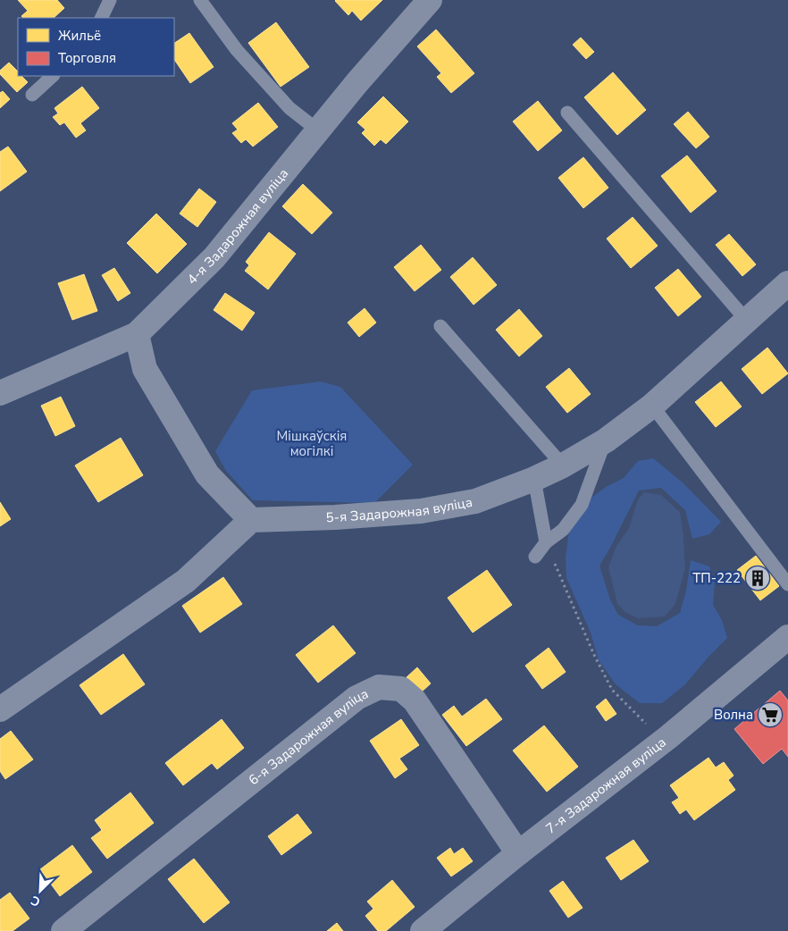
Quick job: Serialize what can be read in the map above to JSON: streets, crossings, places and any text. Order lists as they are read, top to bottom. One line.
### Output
{"streets":{"street":["4-я Задарожная вуліца","5-я Задарожная вуліца","6-я Задарожная вуліца","7-я Задарожная вуліца"]},"crossings":[["6-я Задарожная вуліца","7-я Задарожная вуліца"]],"parks":["Мішкаўскія могілкі"],"places":{"building":["ТП-222"],"supermarket":["Волна"]},"legend":["Жильё","Торговля"],"north":"bottom left"}
